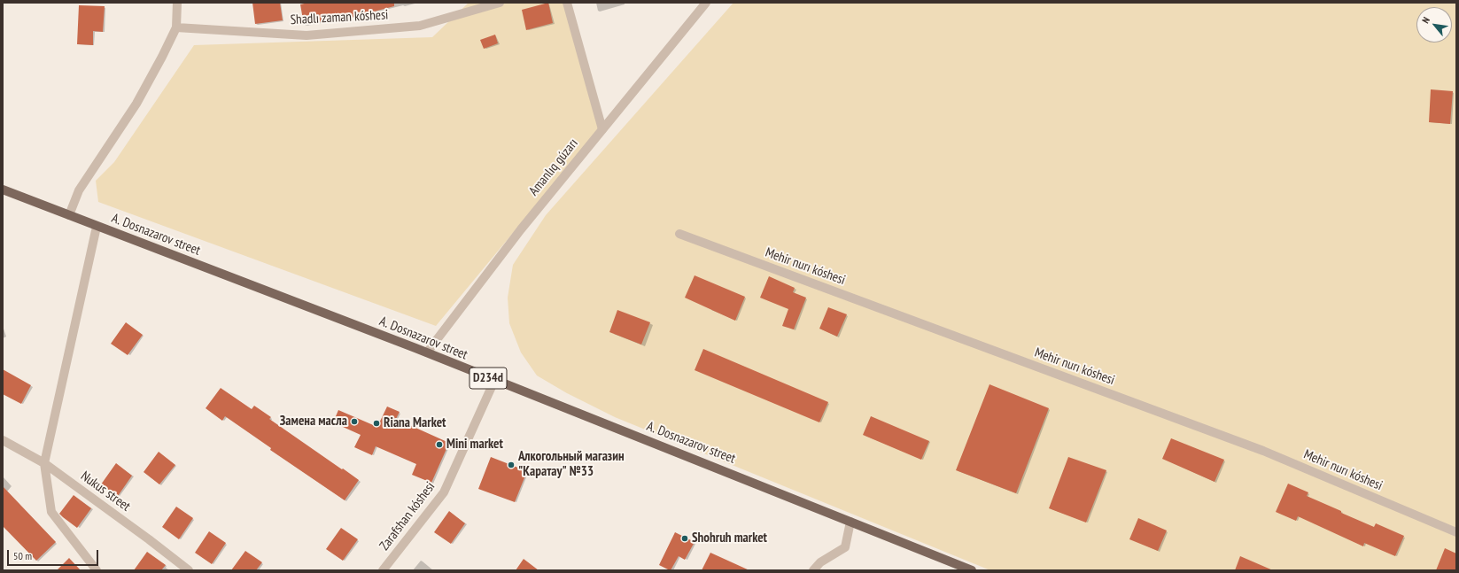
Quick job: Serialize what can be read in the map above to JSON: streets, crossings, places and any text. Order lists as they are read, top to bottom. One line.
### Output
{"streets":{"main road":["A. Dosnazarov street","D234d"],"street":["Shadlı zaman kóshesi","Amanlıq gúzarı","Mehir nurı kóshesi","Nukus street","Zarafshan kóshesi"]},"crossings":[["Amanlıq gúzarı","A. Dosnazarov street"],["A. Dosnazarov street","Zarafshan kóshesi"]],"places":["Замена масла","Riana Market","Mini market","Алкогольный магазин \"Каратау\" №33","Shohruh market"],"scale_bar":"50 m","north":"top left"}
